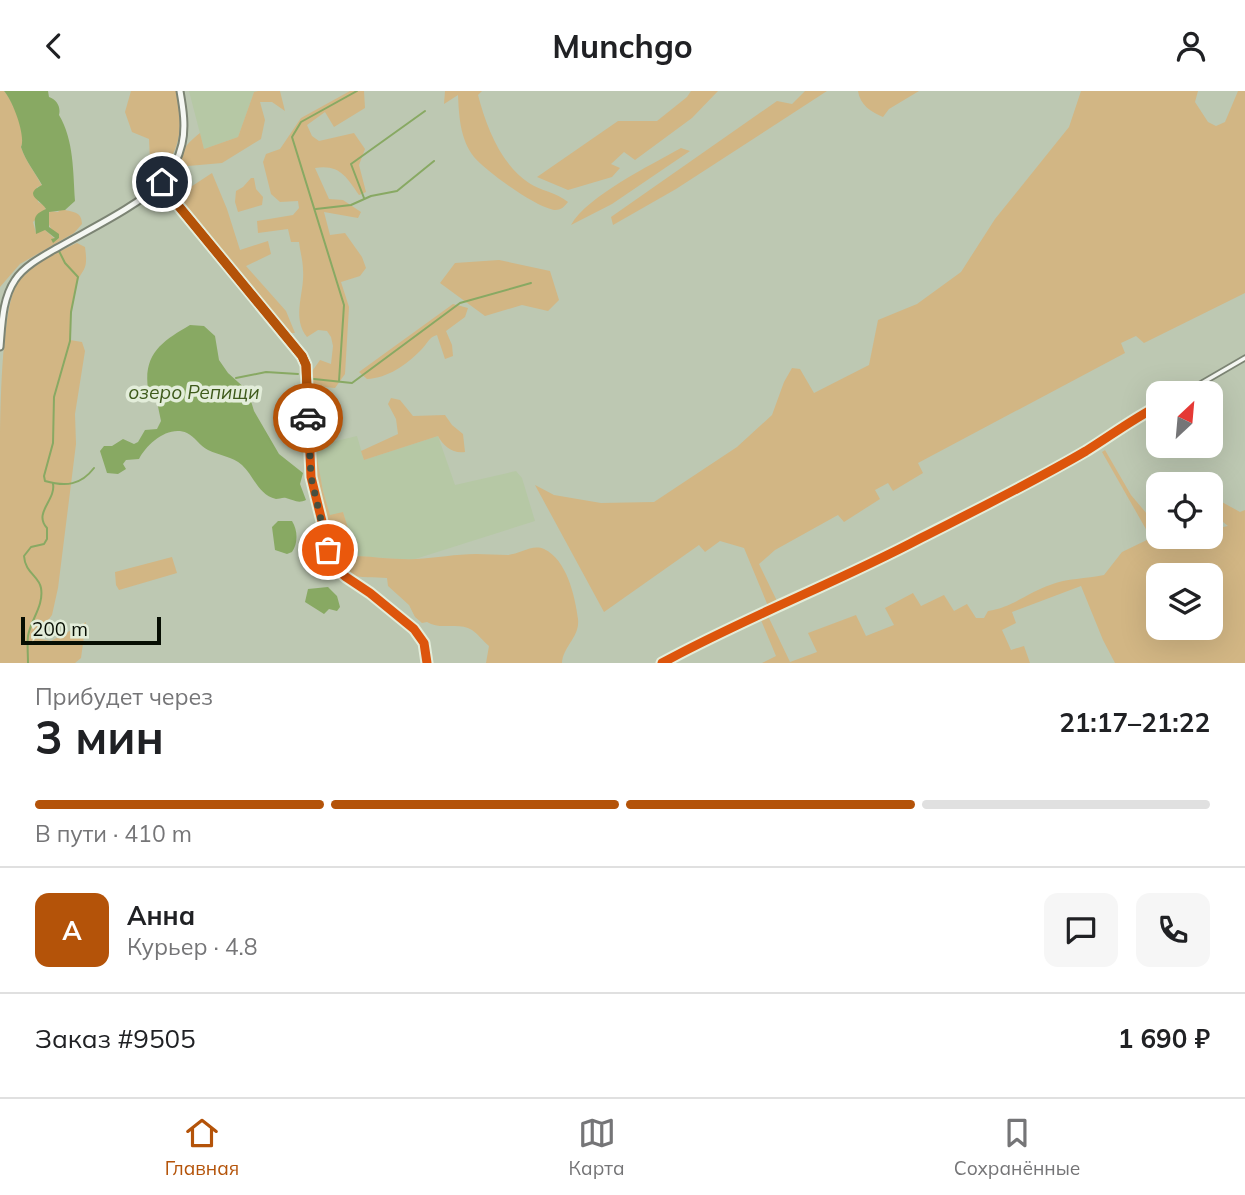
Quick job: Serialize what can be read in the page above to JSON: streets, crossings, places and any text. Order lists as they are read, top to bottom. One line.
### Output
{"water":["озеро Репищи"],"scale_bar":"200 m","north":"top right","page":{"header":"Munchgo","scale":"200 m","heading":["3 мин","Прибудет через","21:17–21:22"],"panel":["Анна","Курьер · 4.8","Заказ #9505","1 690 ₽"],"bar":"В пути · 410 m","round":"А","tabs":["Главная","Карта","Сохранённые"]}}
